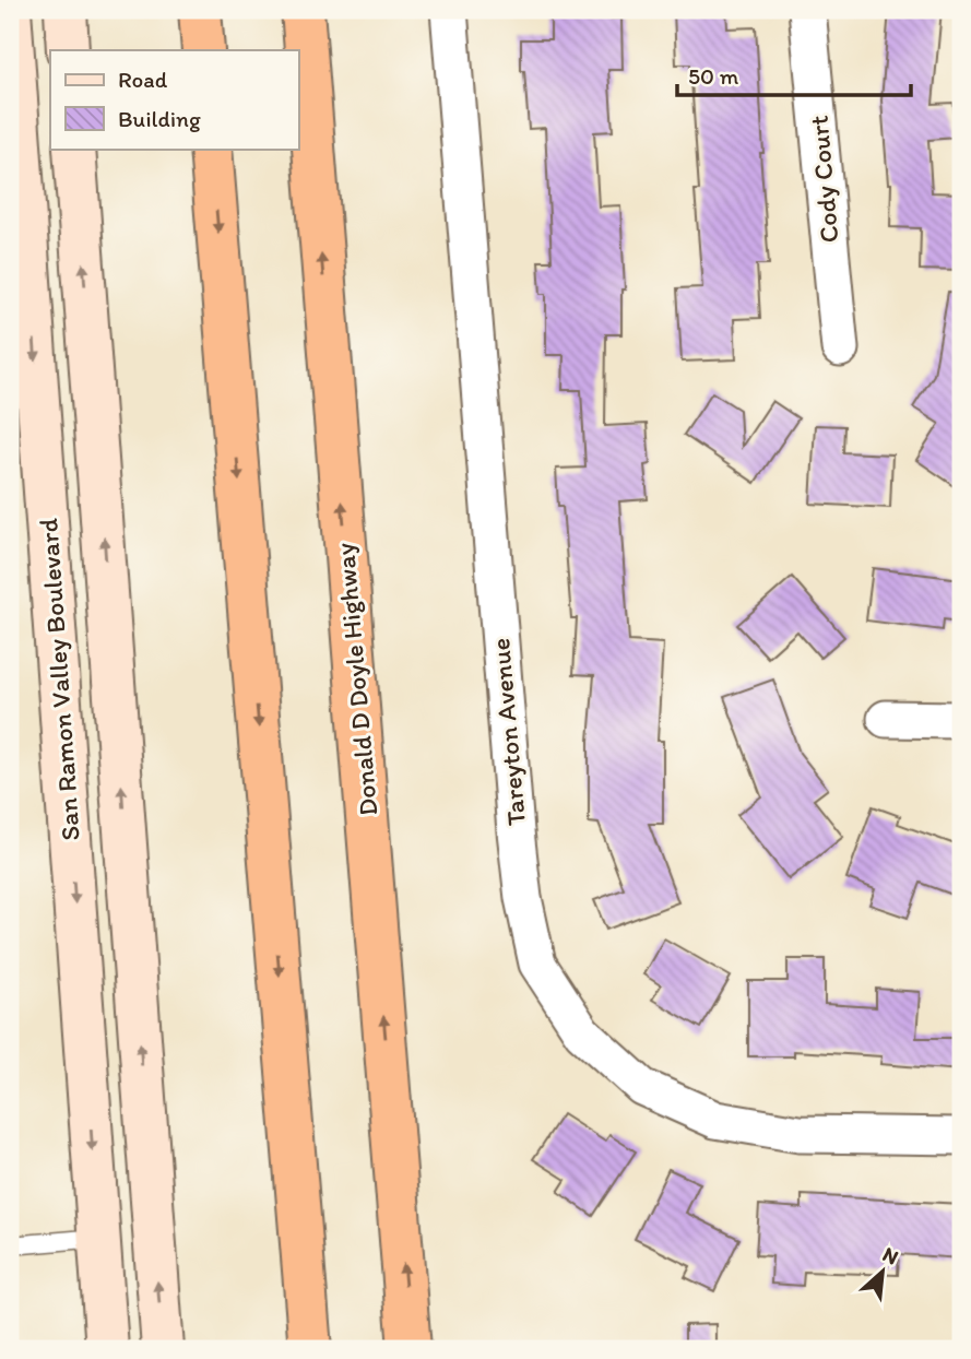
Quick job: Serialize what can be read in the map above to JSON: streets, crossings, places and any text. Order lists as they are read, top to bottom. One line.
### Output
{"streets":{"highway":["Donald D Doyle Highway"],"main road":["San Ramon Valley Boulevard"],"street":["Cody Court","Tareyton Avenue"]},"legend":["Road","Building"],"scale_bar":"50 m","north":"top right"}
